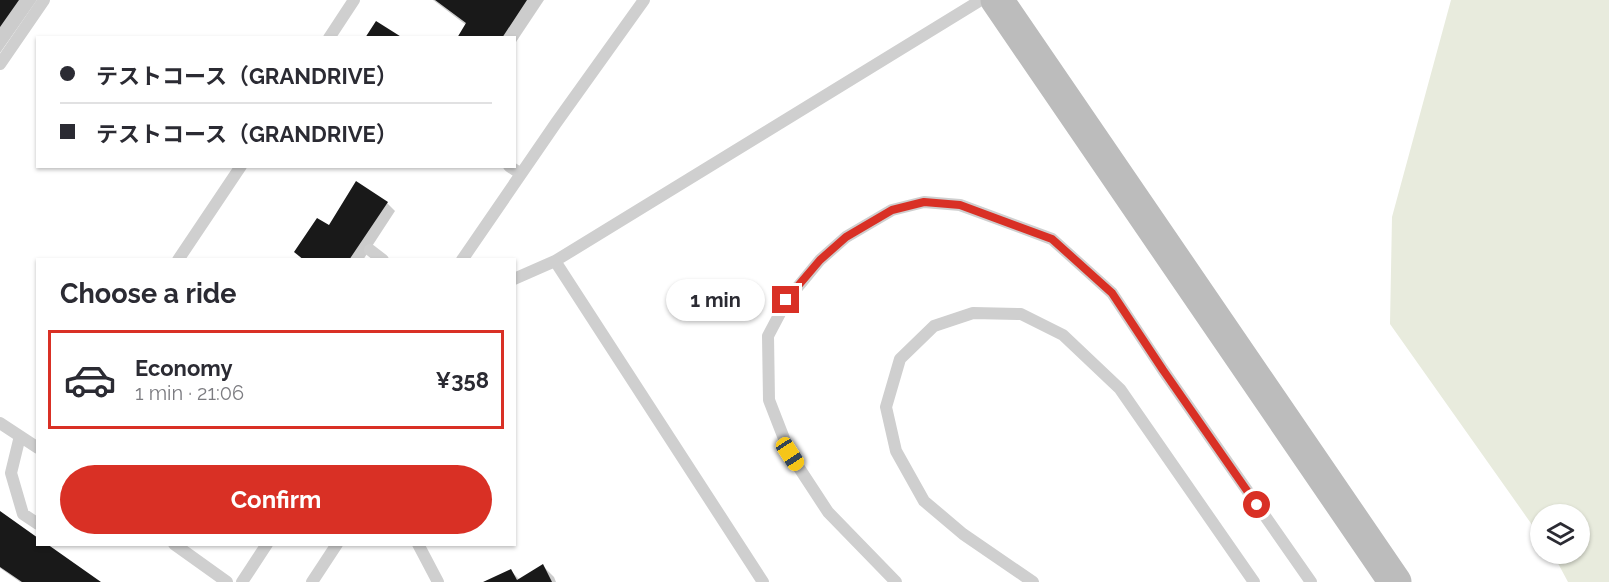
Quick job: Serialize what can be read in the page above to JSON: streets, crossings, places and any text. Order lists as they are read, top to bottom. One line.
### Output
{"page":{"banner":["テストコース（GRANDRIVE）","テストコース（GRANDRIVE）"],"heading":"Choose a ride","bubble":"1 min","list":[{"name":"Economy","note":"1 min · 21:06","value":"¥358"}],"buttons":"Confirm"}}
